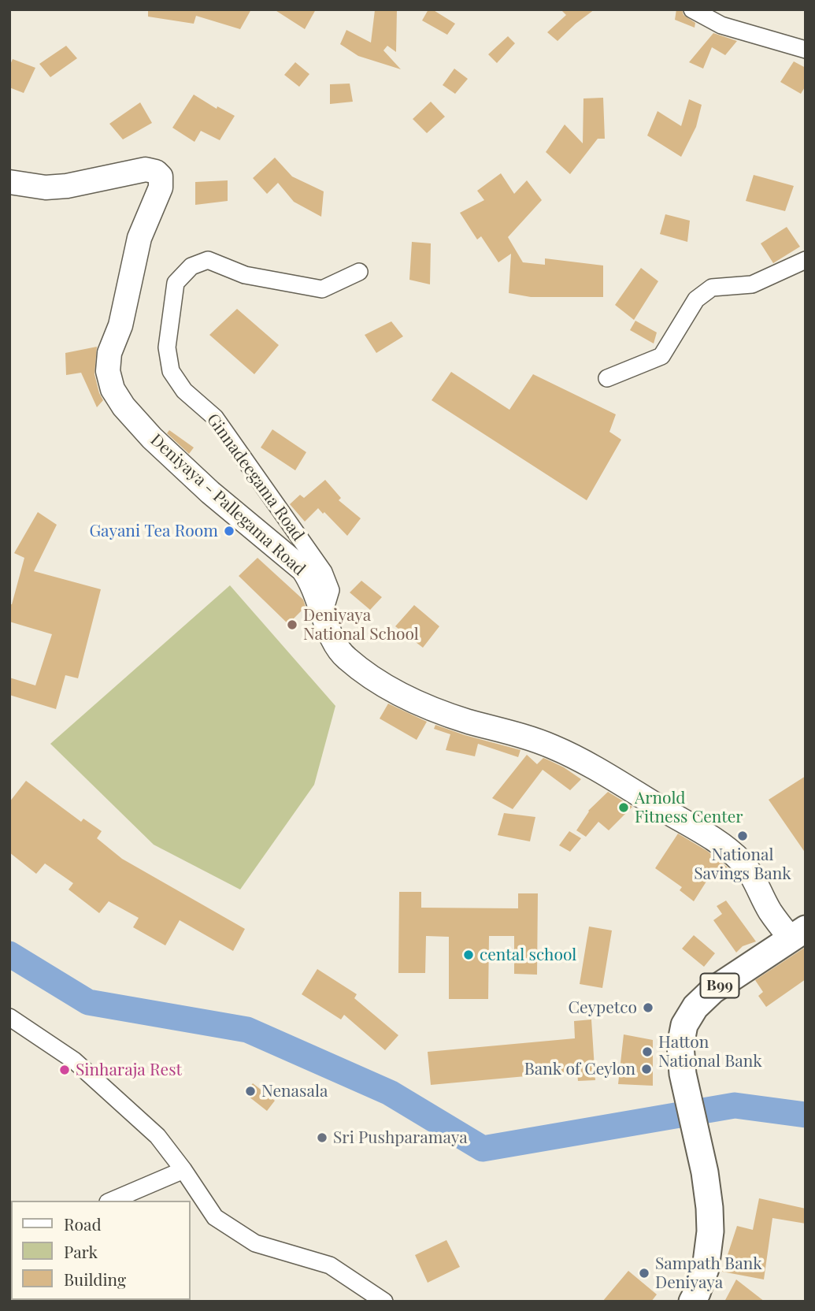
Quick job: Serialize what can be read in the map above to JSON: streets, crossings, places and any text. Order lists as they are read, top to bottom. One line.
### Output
{"streets":{"main road":["Deniyaya - Pallegama Road","B99"],"street":["Ginnadeegama Road"]},"crossings":[["Ginnadeegama Road","Deniyaya - Pallegama Road"],["Deniyaya - Pallegama Road","B99"]],"places":["Gayani Tea Room","Deniyaya National School","Arnold Fitness Center","National Savings Bank","cental school","Ceypetco","Hatton National Bank","Bank of Ceylon","Sinharaja Rest","Nenasala","Sri Pushparamaya","Sampath Bank Deniyaya"],"legend":["Road","Park","Building"]}
